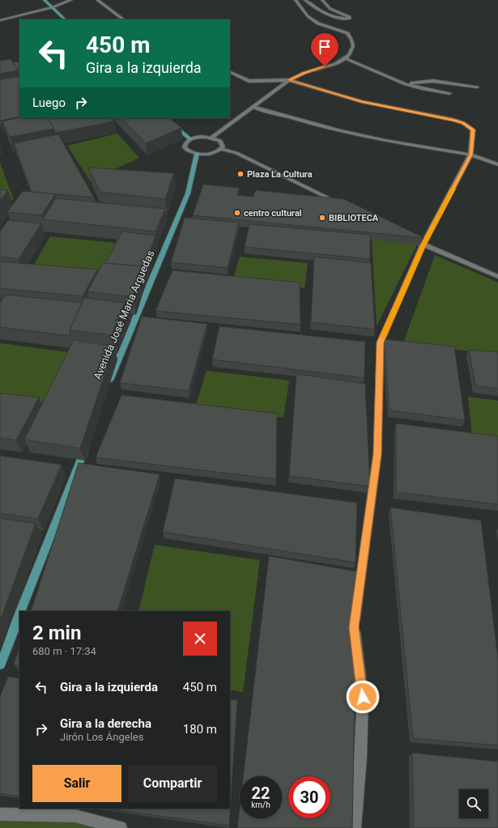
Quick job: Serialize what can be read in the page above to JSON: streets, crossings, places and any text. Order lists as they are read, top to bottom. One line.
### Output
{"streets":{"main road":["Avenida José Maria Arguedas"]},"places":["Plaza La Cultura","centro cultural","BIBLIOTECA"],"page":{"turn":["450 m","Gira a la izquierda"],"then":"Luego","heading":["2 min","680 m · 17:34"],"list":[{"name":"Gira a la izquierda","value":"450 m"},{"name":"Gira a la derecha","note":"Jirón Los Ángeles","value":"180 m"}],"buttons":["Salir","Compartir"],"speed":"22 km/h","limit":"30"}}
